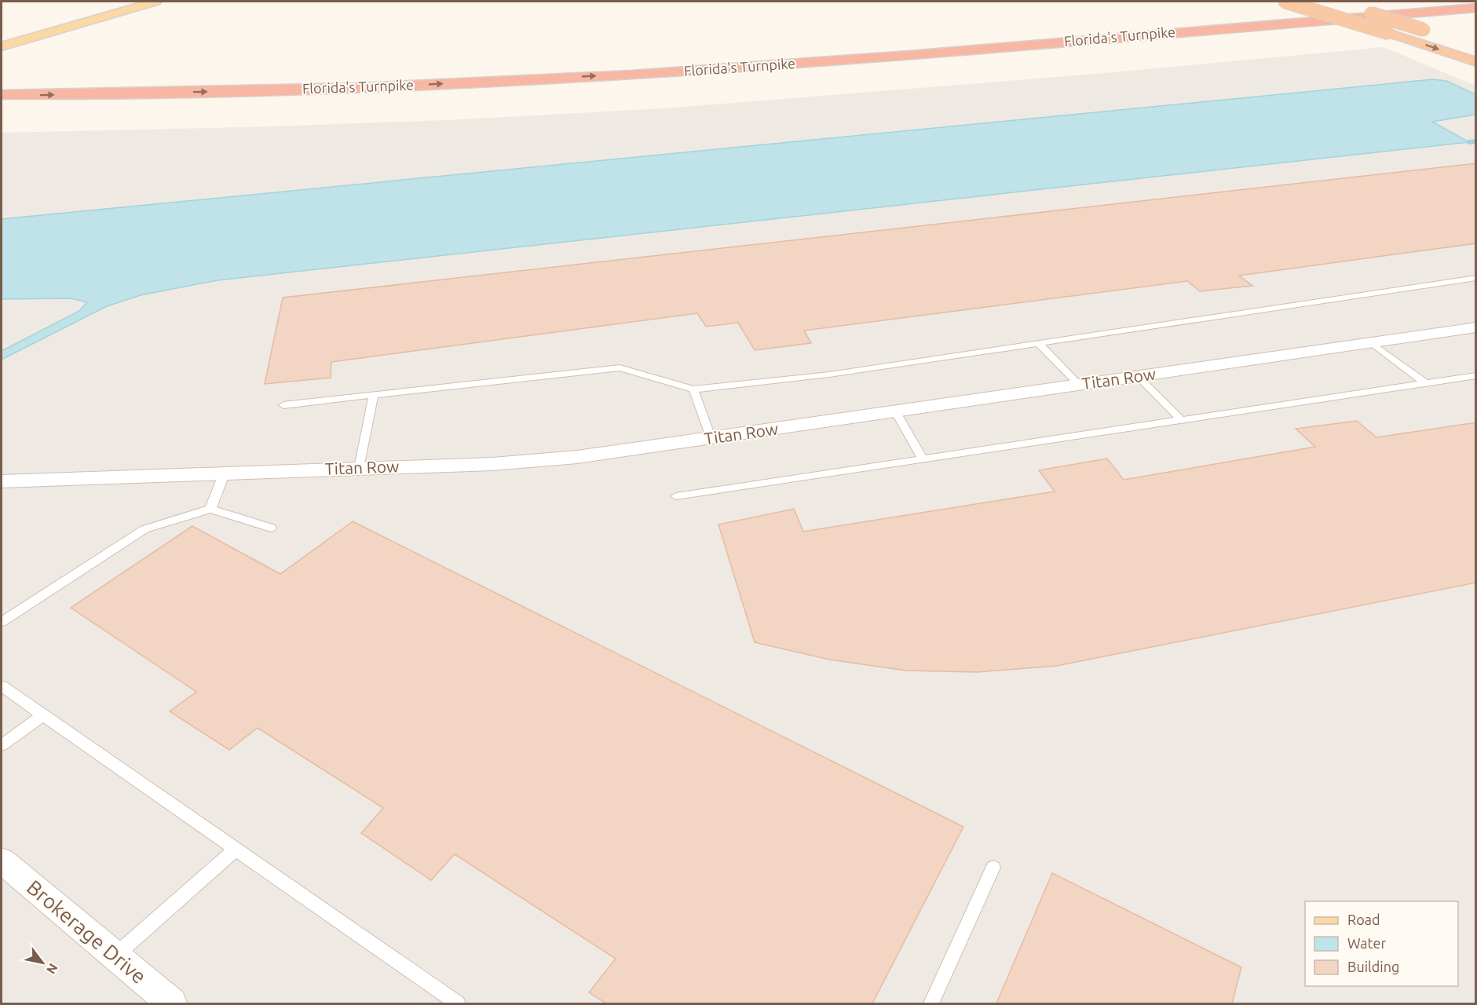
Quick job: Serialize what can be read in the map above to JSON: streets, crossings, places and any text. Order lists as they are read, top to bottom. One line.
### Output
{"streets":{"highway":["Florida's Turnpike"],"street":["Titan Row","Brokerage Drive"]},"legend":["Road","Water","Building"],"north":"bottom right"}
